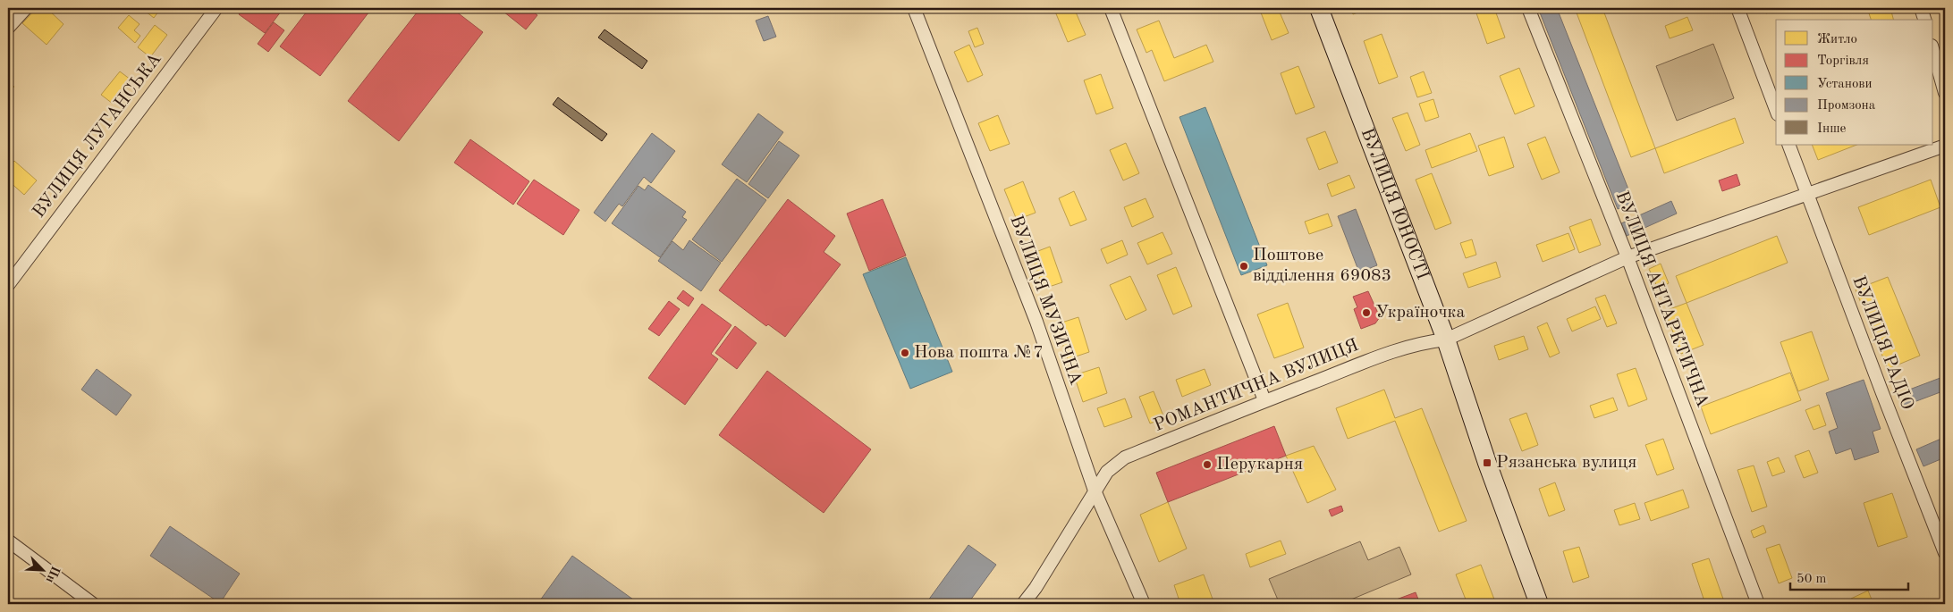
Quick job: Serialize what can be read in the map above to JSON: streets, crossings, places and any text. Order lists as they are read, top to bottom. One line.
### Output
{"streets":{"street":["ВУЛИЦЯ ЛУГАНСЬКА","ВУЛИЦЯ ЮНОСТІ","ВУЛИЦЯ АНТАРКТИЧНА","ВУЛИЦЯ МУЗИЧНА","ВУЛИЦЯ РАДІО","РОМАНТИЧНА ВУЛИЦЯ"]},"crossings":[["ВУЛИЦЯ ЮНОСТІ","РОМАНТИЧНА ВУЛИЦЯ"],["ВУЛИЦЯ АНТАРКТИЧНА","РОМАНТИЧНА ВУЛИЦЯ"],["ВУЛИЦЯ МУЗИЧНА","РОМАНТИЧНА ВУЛИЦЯ"],["ВУЛИЦЯ РАДІО","РОМАНТИЧНА ВУЛИЦЯ"]],"places":{"other":["Поштове відділення 69083","Україночка","Нова пошта №7","Перукарня"],"transit":["Рязанська вулиця"]},"legend":["Житло","Торгівля","Установи","Промзона","Інше"],"scale_bar":"50 m","north":"bottom right"}
